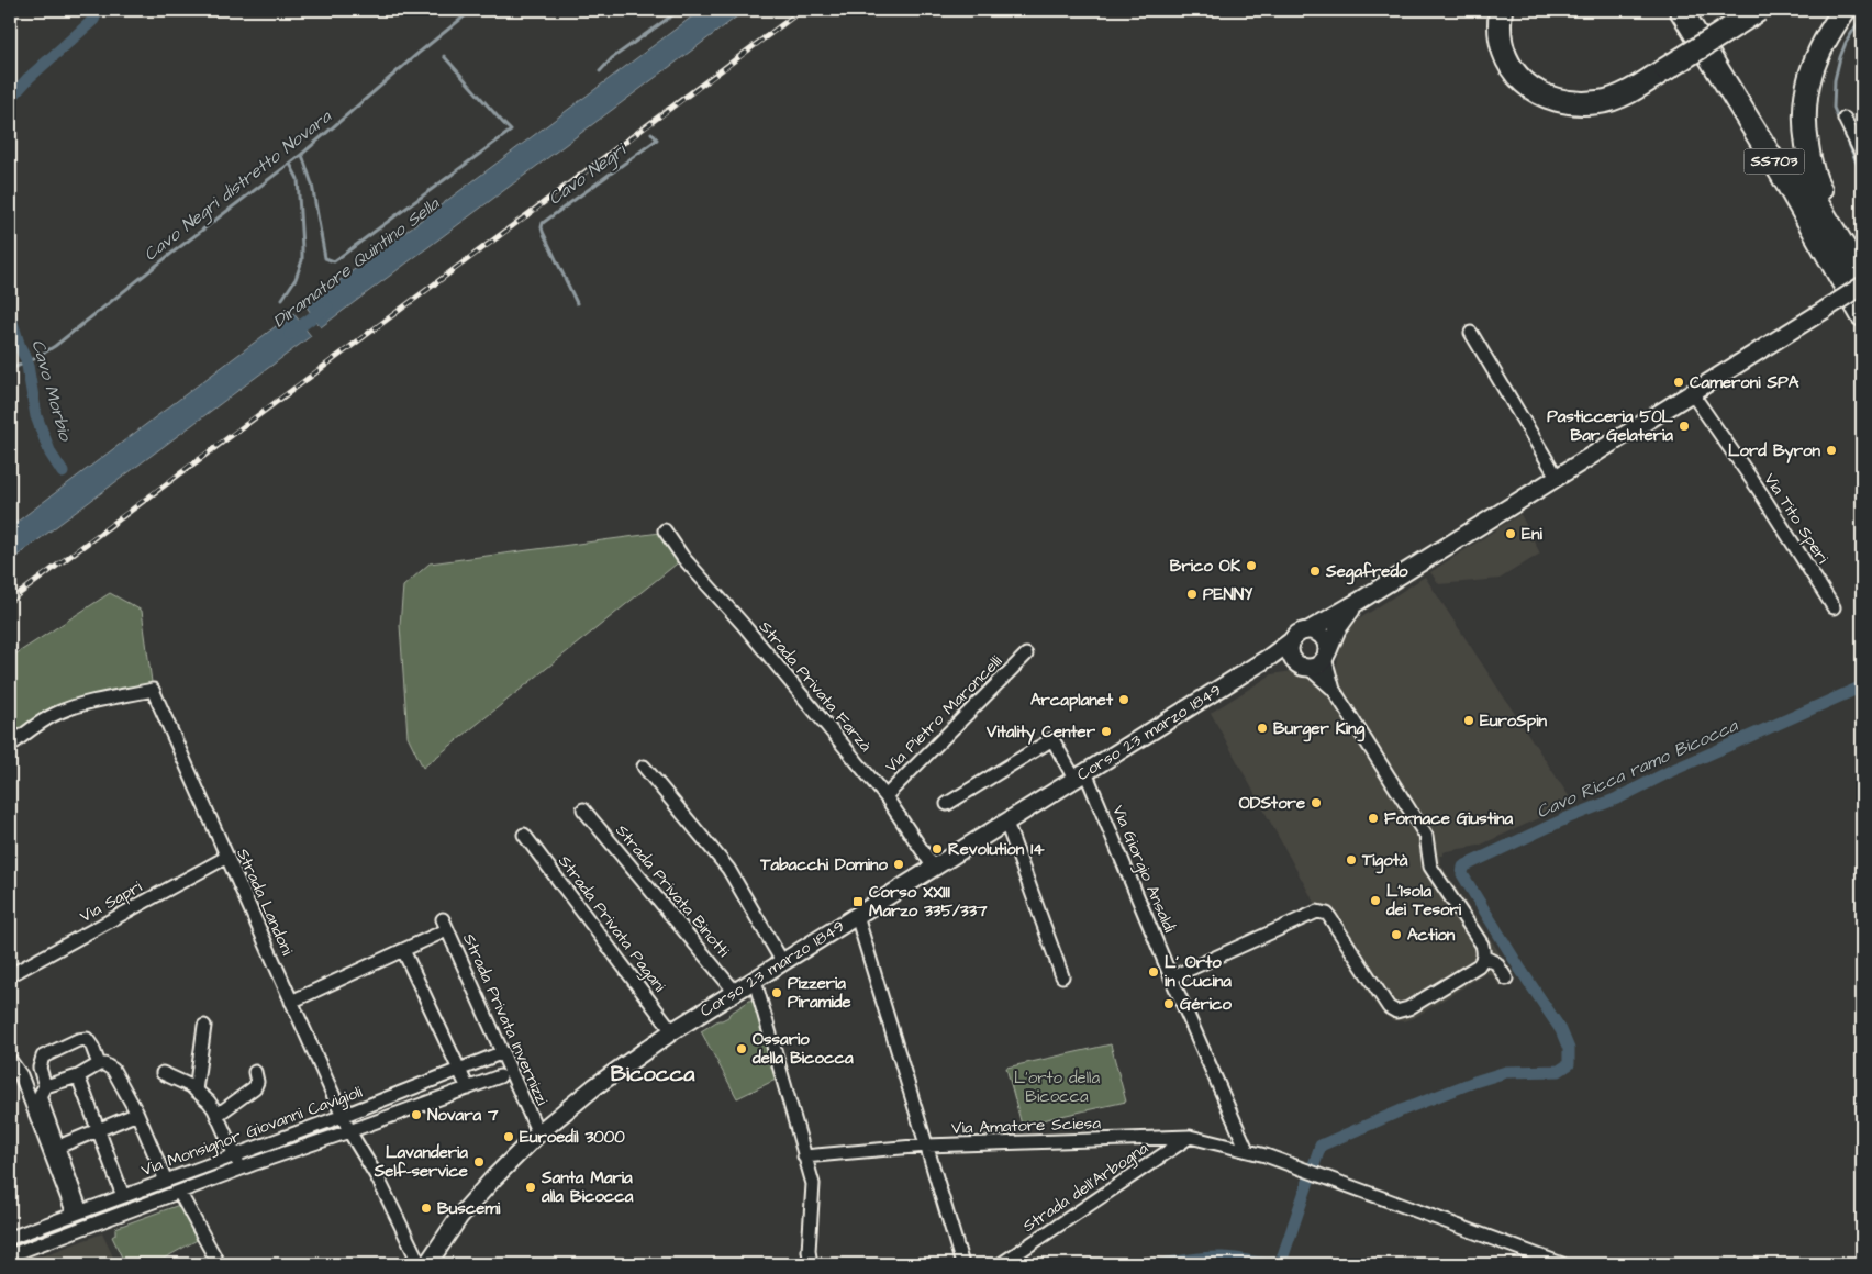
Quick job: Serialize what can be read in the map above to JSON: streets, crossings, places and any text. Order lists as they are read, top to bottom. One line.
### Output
{"streets":{"highway":["SS703"],"main road":["Corso 23 marzo 1849"],"street":["Via Tito Speri","Strada Privata Farzà","Via Pietro Maroncelli","Via Giorgio Ansaldi","Strada Privata Binotti","Via Sapri","Strada Landoni","Strada Privata Pagani","Strada Privata Invernizzi","Via Amatore Sciesa","Via Monsignor Giovanni Cavigioli","Strada dell'Arbogna"]},"crossings":[["Strada Privata Farzà","Via Pietro Maroncelli"],["Strada Privata Farzà","Corso 23 marzo 1849"],["Corso 23 marzo 1849","Via Giorgio Ansaldi"],["Corso 23 marzo 1849","Strada Privata Binotti"],["Corso 23 marzo 1849","Strada Privata Pagani"],["Corso 23 marzo 1849","Strada Privata Invernizzi"],["Via Giorgio Ansaldi","Via Amatore Sciesa"],["Via Sapri","Strada Landoni"],["Strada Landoni","Via Monsignor Giovanni Cavigioli"],["Strada Privata Invernizzi","Via Monsignor Giovanni Cavigioli"],["Via Amatore Sciesa","Strada dell'Arbogna"]],"districts":["Bicocca"],"water":["Cavo Negri","Cavo Negri distretto Novara","Diramatore Quintino Sella","Cavo Morbio","Cavo Ricca ramo Bicocca"],"parks":["L'orto della Bicocca"],"places":{"other":["Cameroni SPA","Pasticceria 50L Bar Gelateria","Lord Byron","Eni","Brico OK","Segafredo","PENNY","Arcaplanet","EuroSpin","Burger King","Vitality Center","ODStore","Fornace Giustina","Revolution 14","Tigotà","Tabacchi Domino","L'Isola dei Tesori","Action","L' Orto in Cucina","Pizzeria Piramide","Gérico","Ossario della Bicocca","Novara 7","Euroedil 3000","Lavanderia Self-service","Santa Maria alla Bicocca","Buscemi"],"transit":["Corso XXIII Marzo 335/337"]}}
